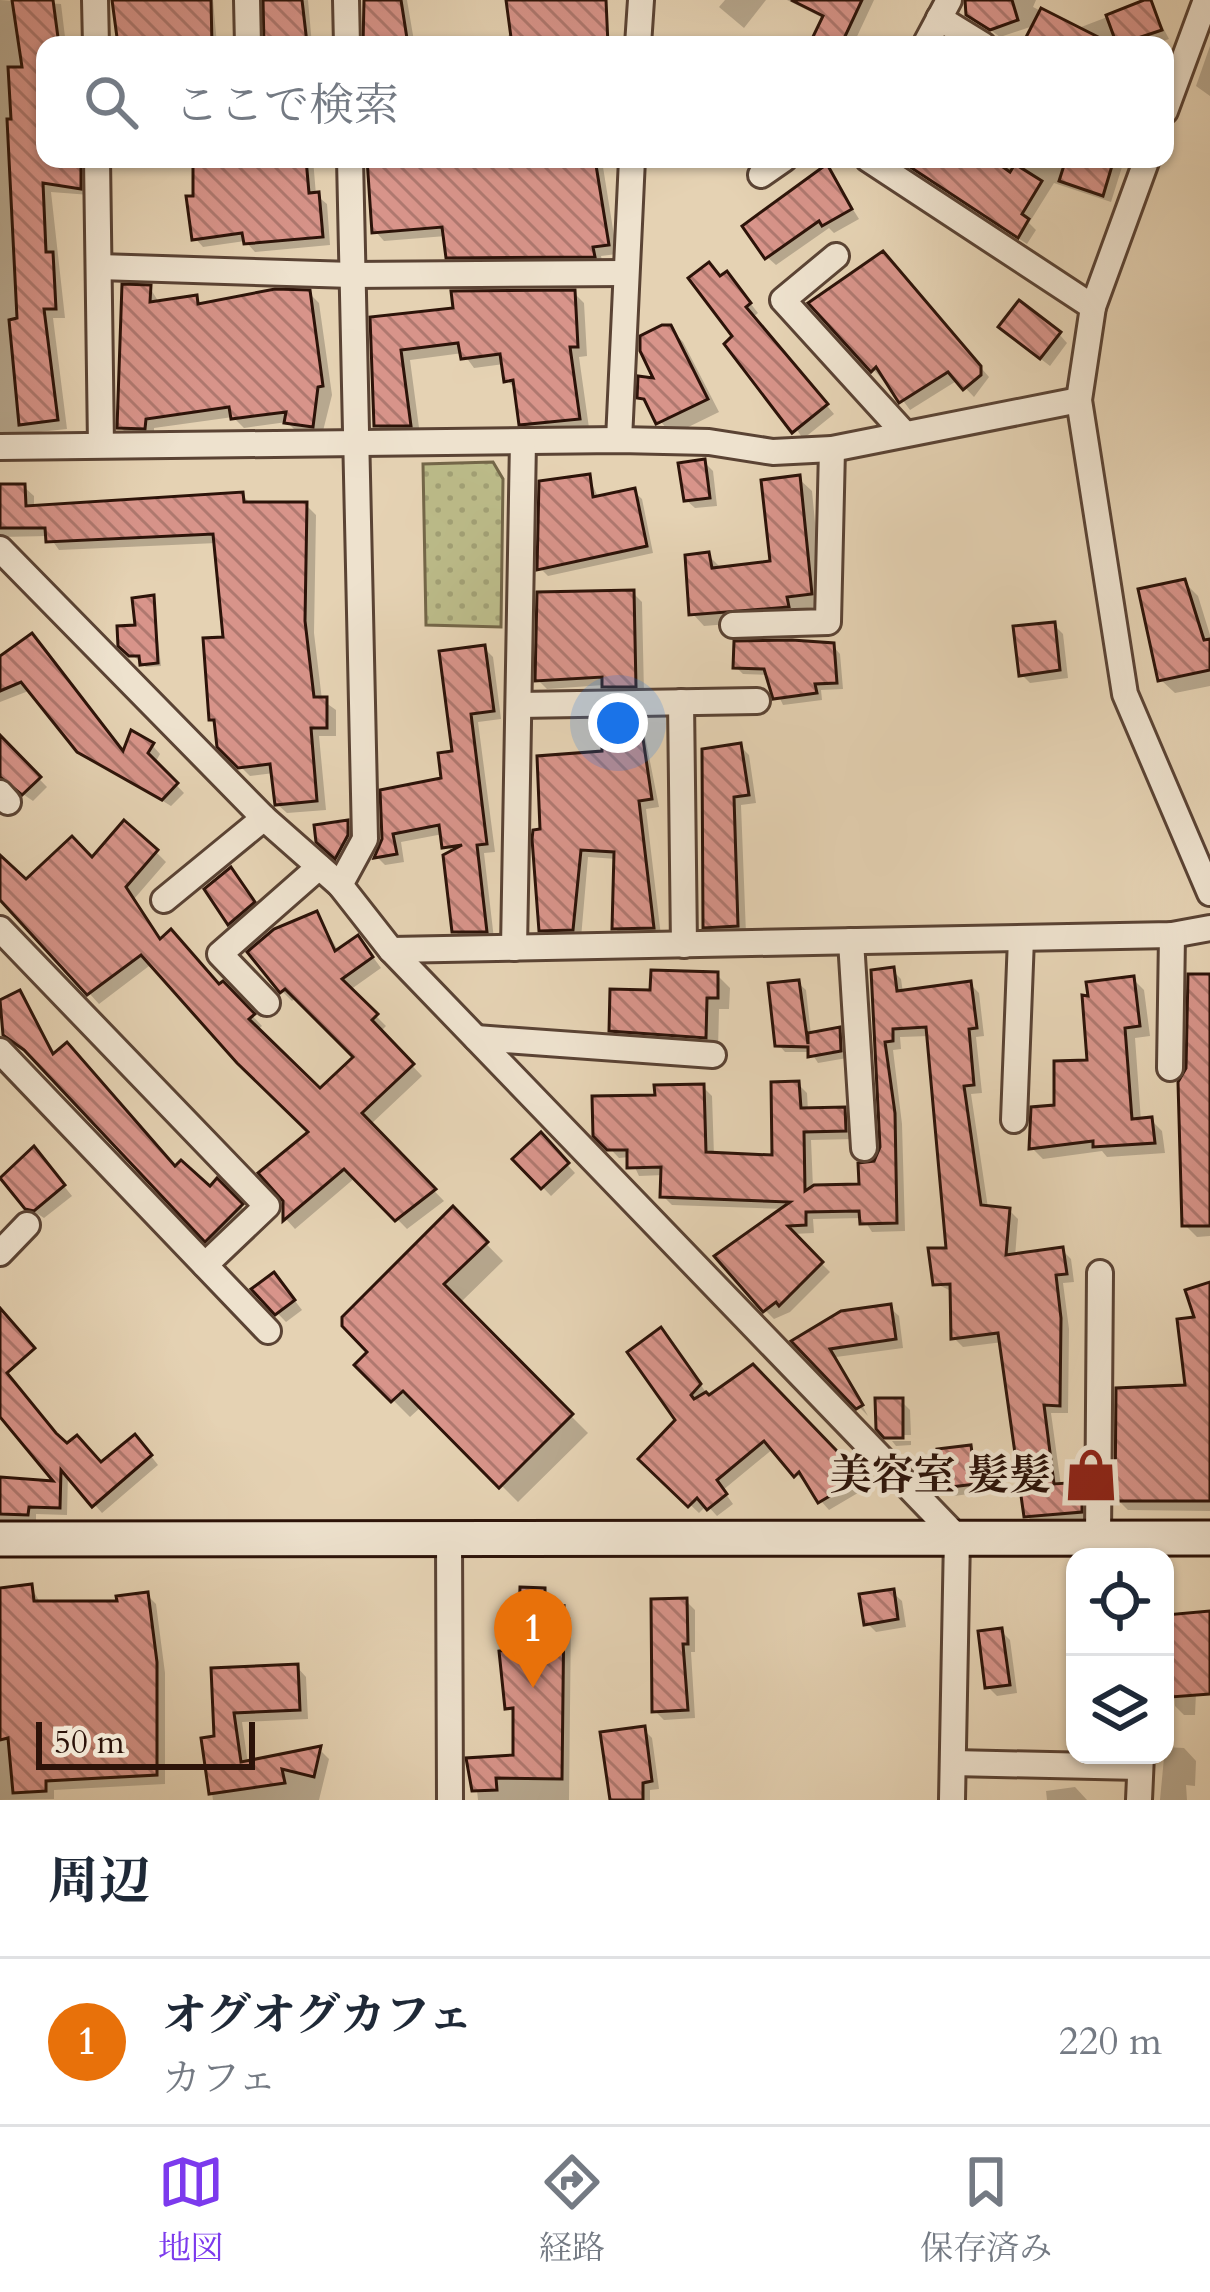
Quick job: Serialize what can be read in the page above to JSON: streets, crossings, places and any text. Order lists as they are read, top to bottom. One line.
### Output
{"places":{"shop":["美容室 髪髪"]},"scale_bar":"50 m","page":{"search":"ここで検索","pins":"1","scale":"50 m","heading":"周辺","list":[{"mark":"1","name":"オグオグカフェ","note":"カフェ","value":"220 m"}],"nav":["地図","経路","保存済み"]}}
